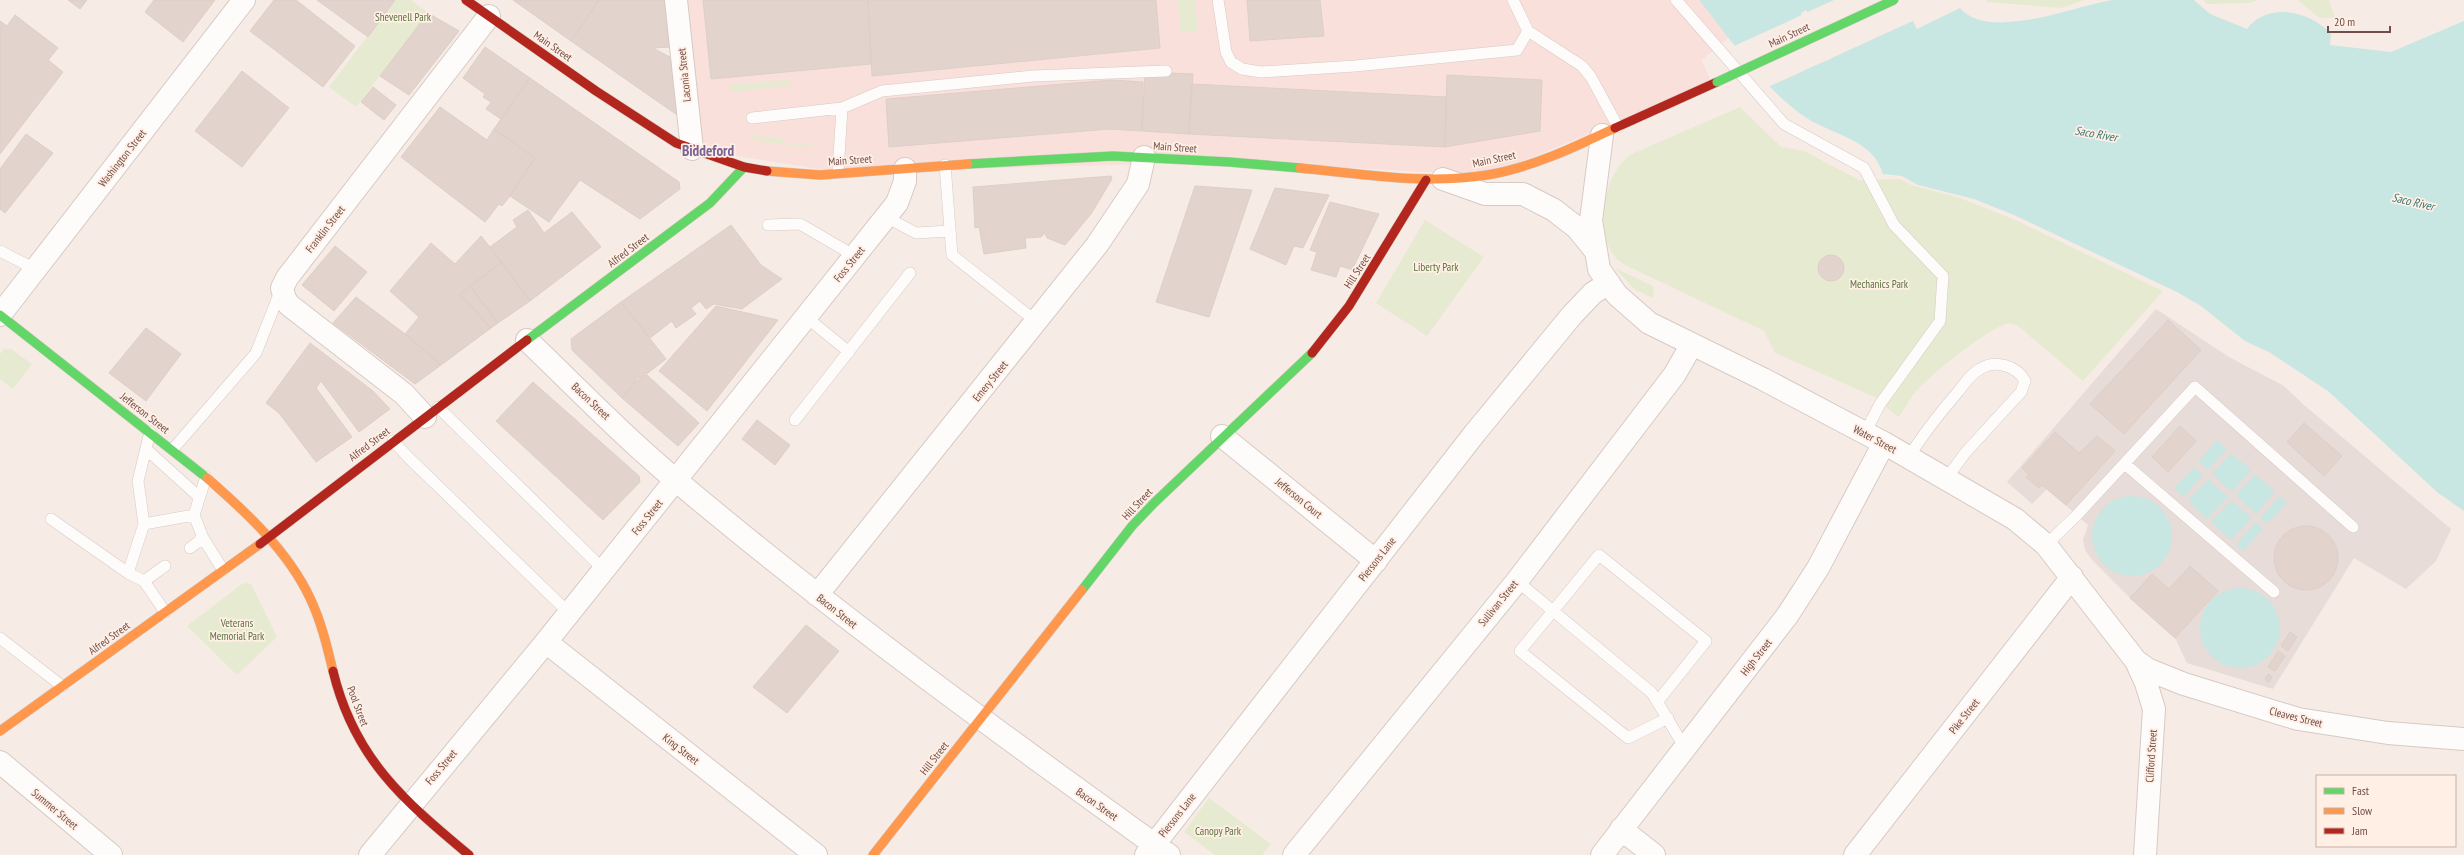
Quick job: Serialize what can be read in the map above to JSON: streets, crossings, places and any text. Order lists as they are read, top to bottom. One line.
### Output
{"streets":{"main road":["Main Street","Alfred Street","Hill Street","Jefferson Street","Pool Street"],"street":["Laconia Street","Washington Street","Franklin Street","Foss Street","Emery Street","Bacon Street","Water Street","Jefferson Court","Piersons Lane","Sullivan Street","High Street","Pike Street","Cleaves Street","King Street","Clifford Street","Summer Street"]},"crossings":[["Main Street","Laconia Street"],["Main Street","Franklin Street"],["Main Street","Alfred Street"],["Main Street","Foss Street"],["Main Street","Hill Street"],["Main Street","Emery Street"],["Main Street","Water Street"],["Washington Street","Jefferson Street"],["Alfred Street","Bacon Street"],["Alfred Street","Jefferson Street"],["Alfred Street","Pool Street"],["Foss Street","Bacon Street"],["Foss Street","Pool Street"],["Foss Street","King Street"],["Hill Street","Bacon Street"],["Hill Street","Jefferson Court"],["Emery Street","Bacon Street"],["Bacon Street","Piersons Lane"],["Jefferson Street","Pool Street"],["Water Street","Piersons Lane"],["Water Street","Sullivan Street"],["Water Street","High Street"],["Water Street","Pike Street"],["Water Street","Cleaves Street"],["Water Street","Clifford Street"],["Jefferson Court","Piersons Lane"],["Cleaves Street","Clifford Street"]],"districts":["Biddeford"],"water":["Saco River"],"parks":["Shevenell Park","Liberty Park","Mechanics Park","Veterans Memorial Park","Canopy Park"],"legend":["Fast","Slow","Jam"],"scale_bar":"20 m"}
